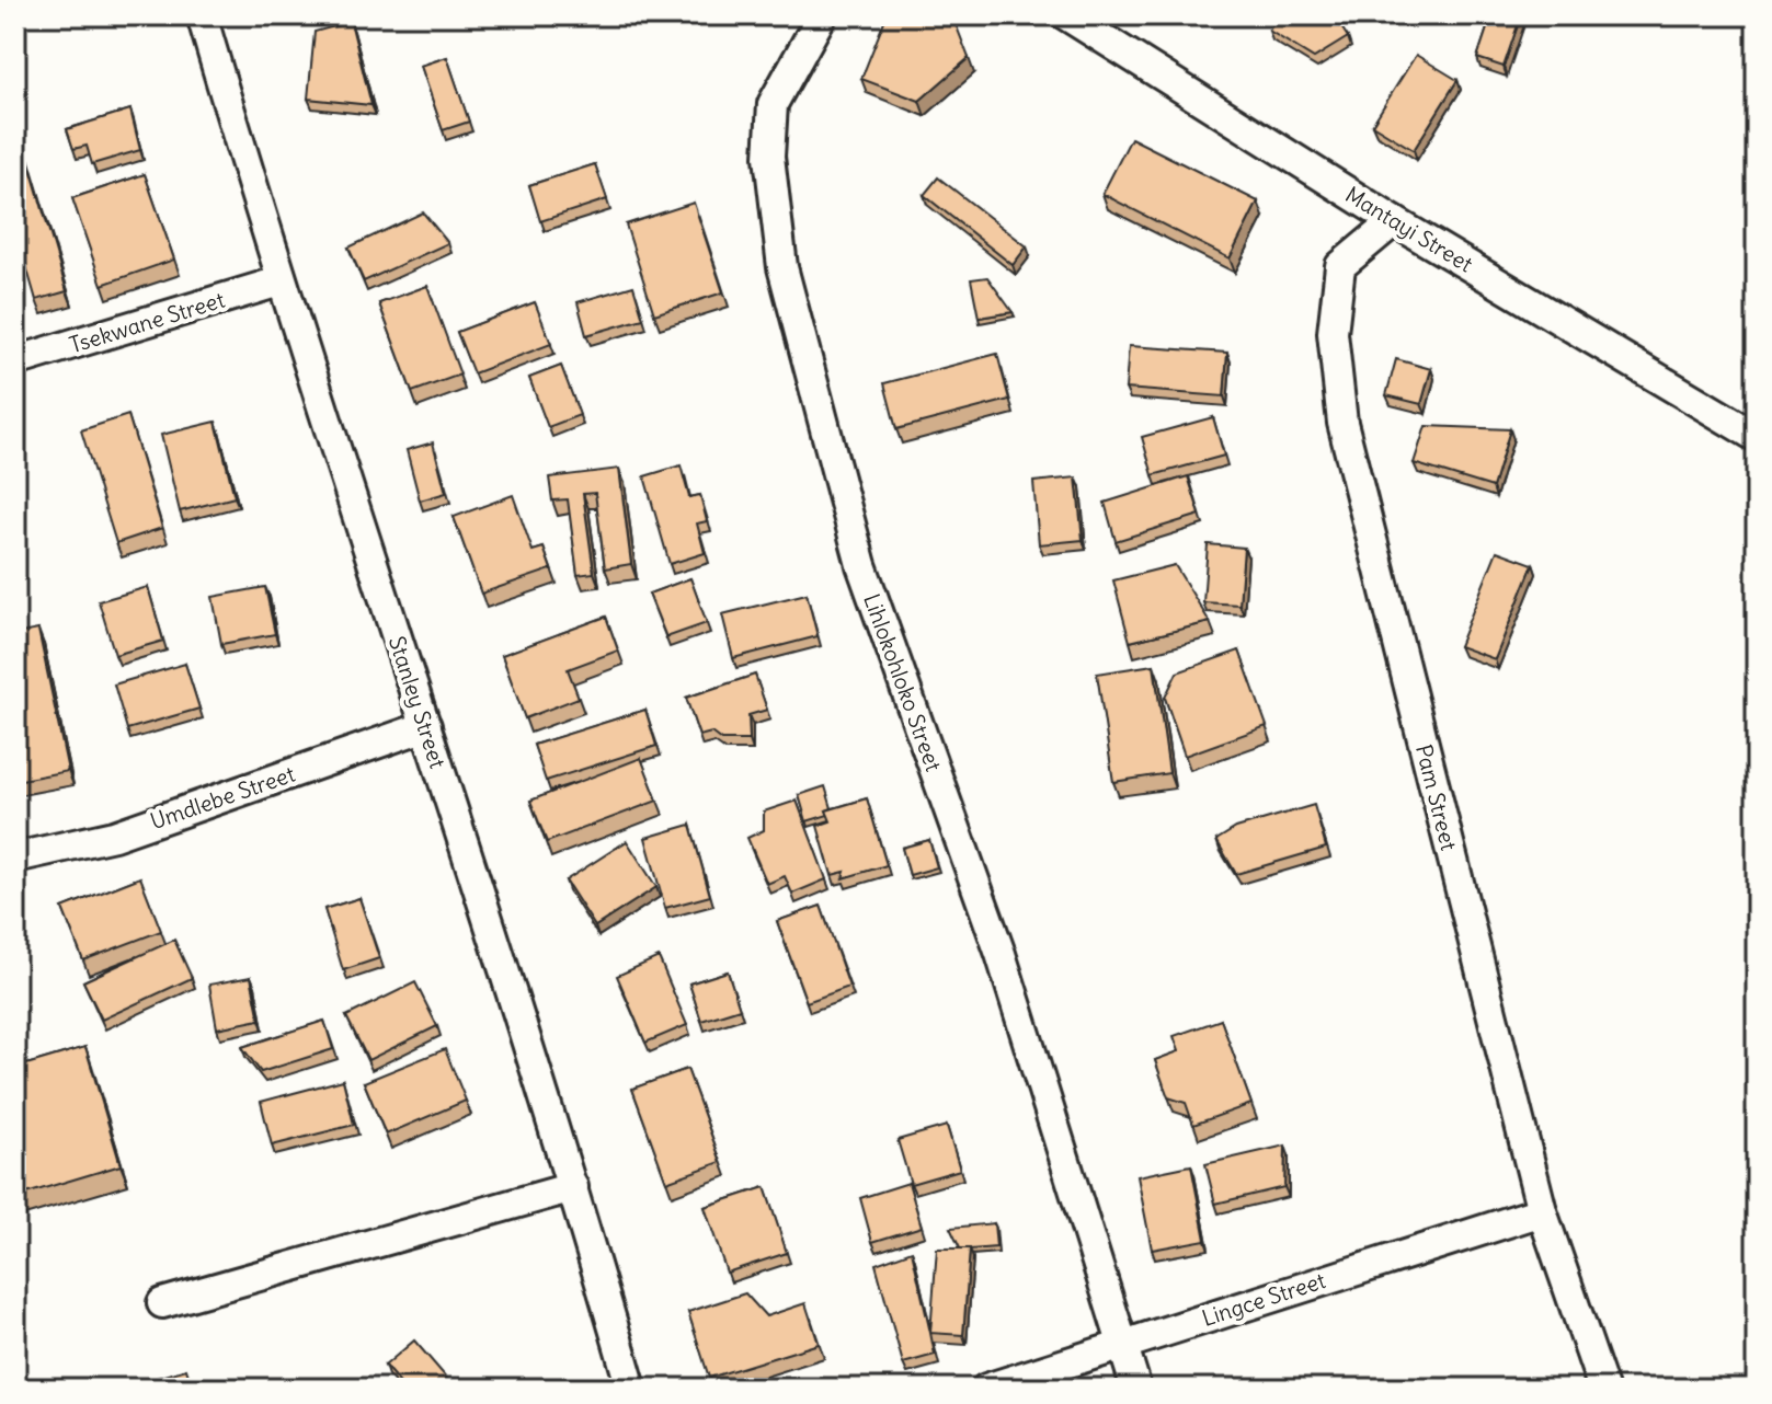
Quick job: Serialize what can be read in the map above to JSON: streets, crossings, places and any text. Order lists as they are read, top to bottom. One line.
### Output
{"streets":{"street":["Mantayi Street","Tsekwane Street","Lihlokohloko Street","Stanley Street","Umdlebe Street","Pam Street","Lingce Street"]},"crossings":[["Mantayi Street","Pam Street"],["Tsekwane Street","Stanley Street"],["Lihlokohloko Street","Lingce Street"],["Stanley Street","Umdlebe Street"],["Pam Street","Lingce Street"]]}
